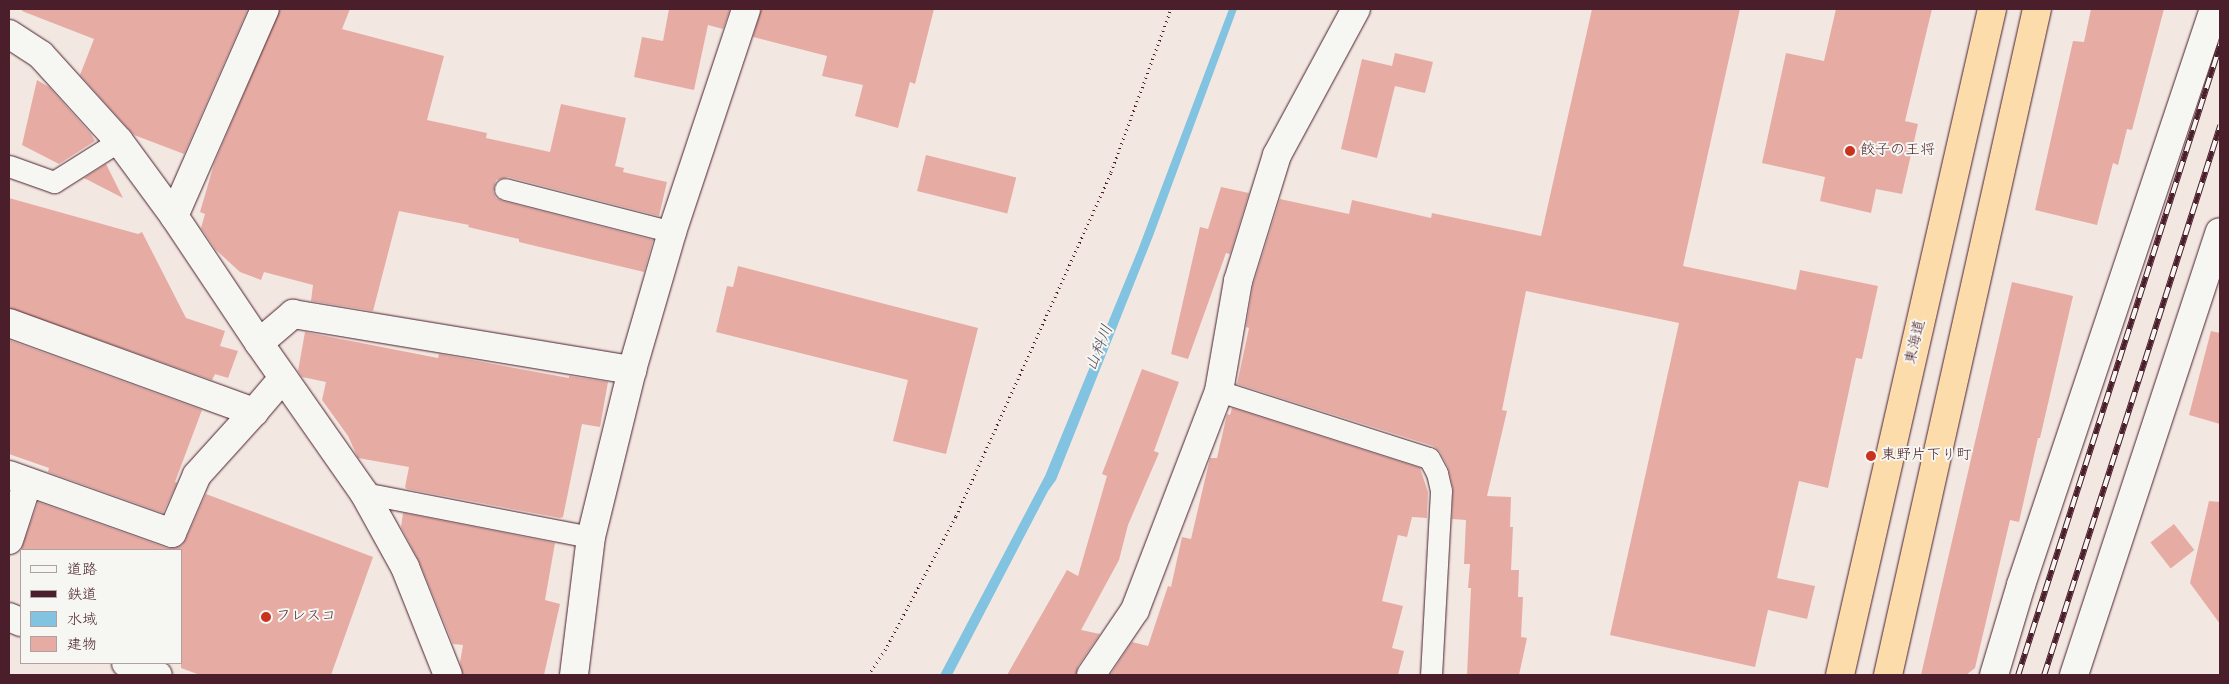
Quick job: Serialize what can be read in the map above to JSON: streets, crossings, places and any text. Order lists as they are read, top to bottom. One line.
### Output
{"streets":{"highway":["東海道"]},"water":["山科川"],"places":["餃子の王将","東野片下り町","フレスコ"],"legend":["道路","鉄道","水域","建物"]}
